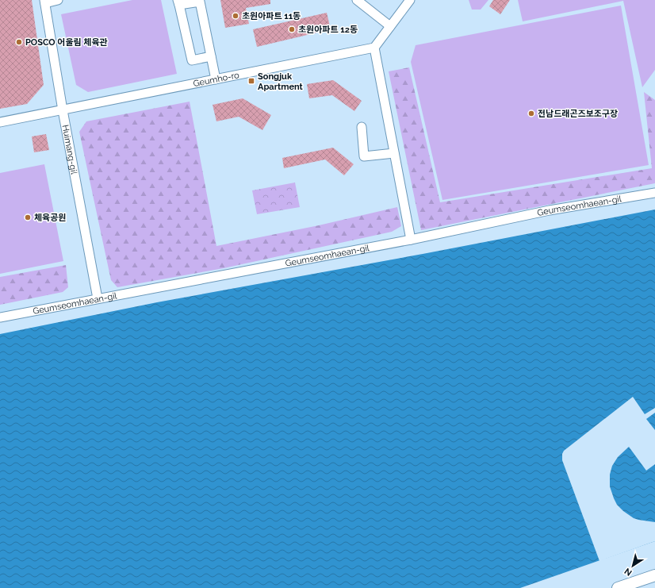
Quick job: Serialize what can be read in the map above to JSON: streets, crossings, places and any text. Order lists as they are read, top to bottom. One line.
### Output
{"streets":{"street":["Geumho-ro","Huimang-gil","Geumseomhaean-gil"]},"crossings":[["Geumho-ro","Huimang-gil"],["Huimang-gil","Geumseomhaean-gil"]],"places":{"other":["초원아파트 11동","초원아파트 12동","POSCO 어울림 체육관","전남드래곤즈보조구장","체육공원"],"transit":["Songjuk Apartment"]},"north":"bottom left"}
